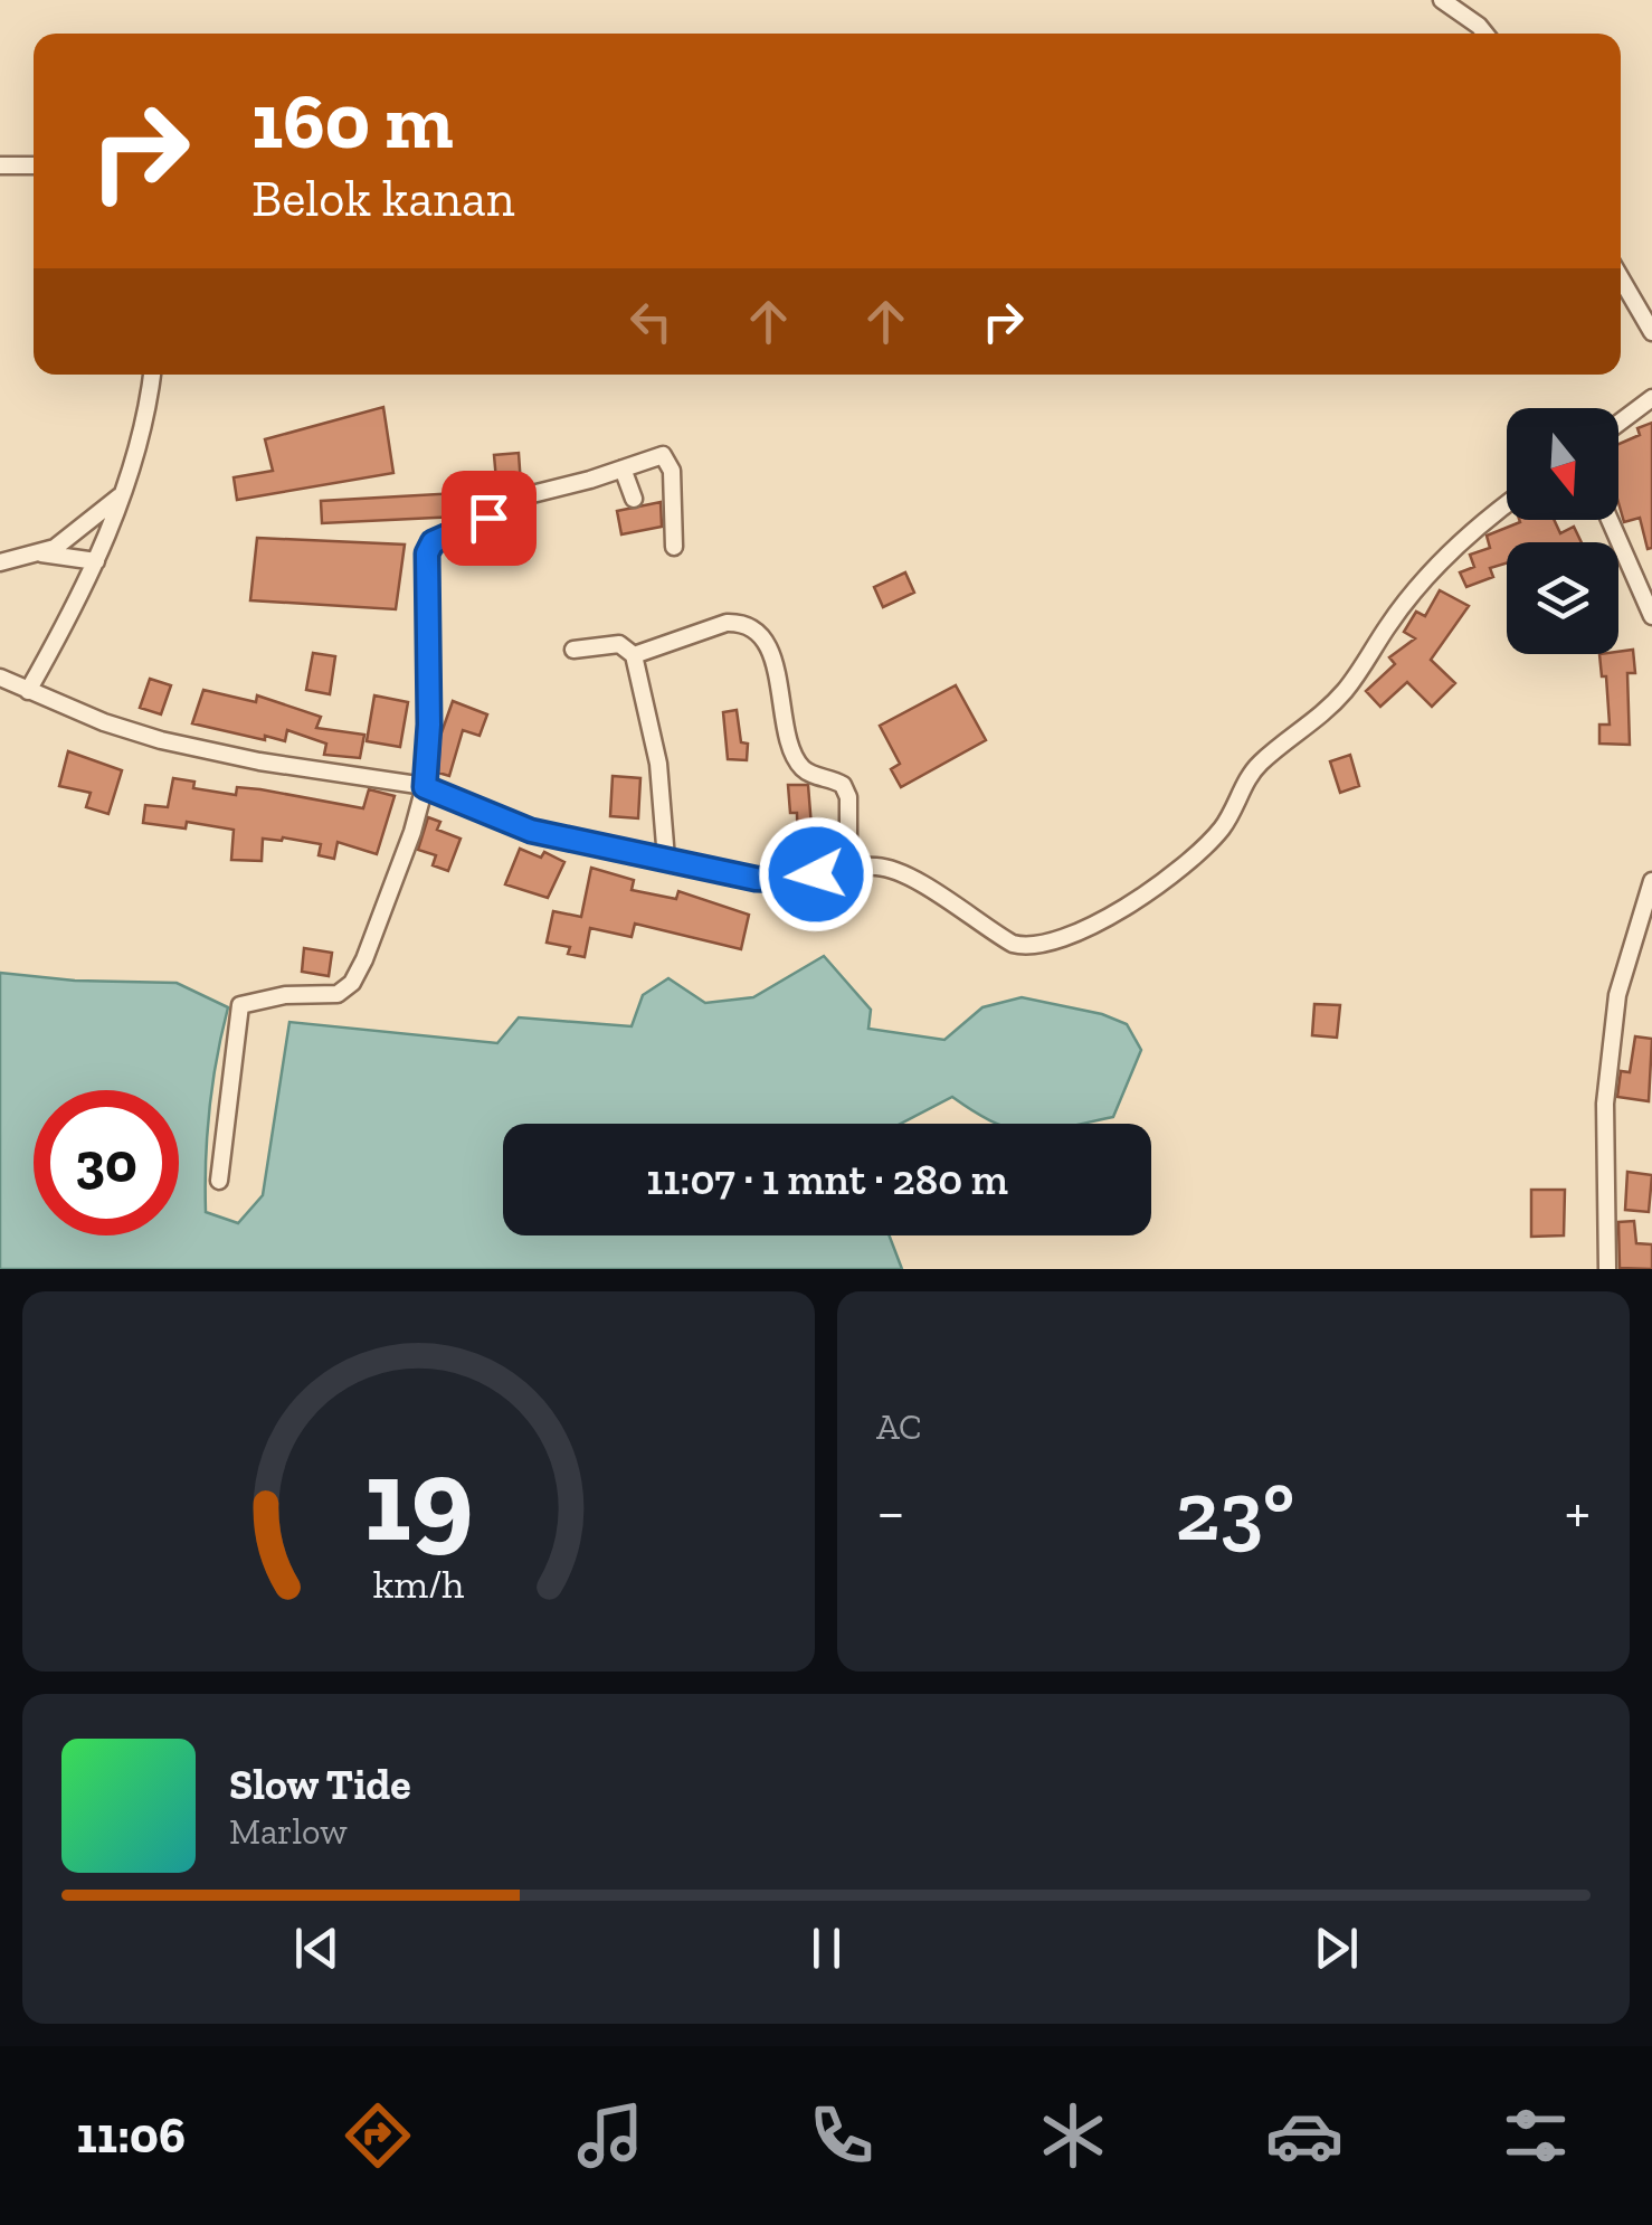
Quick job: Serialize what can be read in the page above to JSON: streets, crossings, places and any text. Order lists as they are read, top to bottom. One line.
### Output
{"north":"bottom","page":{"turn":["160 m","Belok kanan"],"limit":"30","trip":"11:07 · 1 mnt · 280 m","tile":"AC","heat":["−","23°","+"],"song":["Slow Tide","Marlow"],"tabs":"11:06","gauge":["19","km/h"]}}
